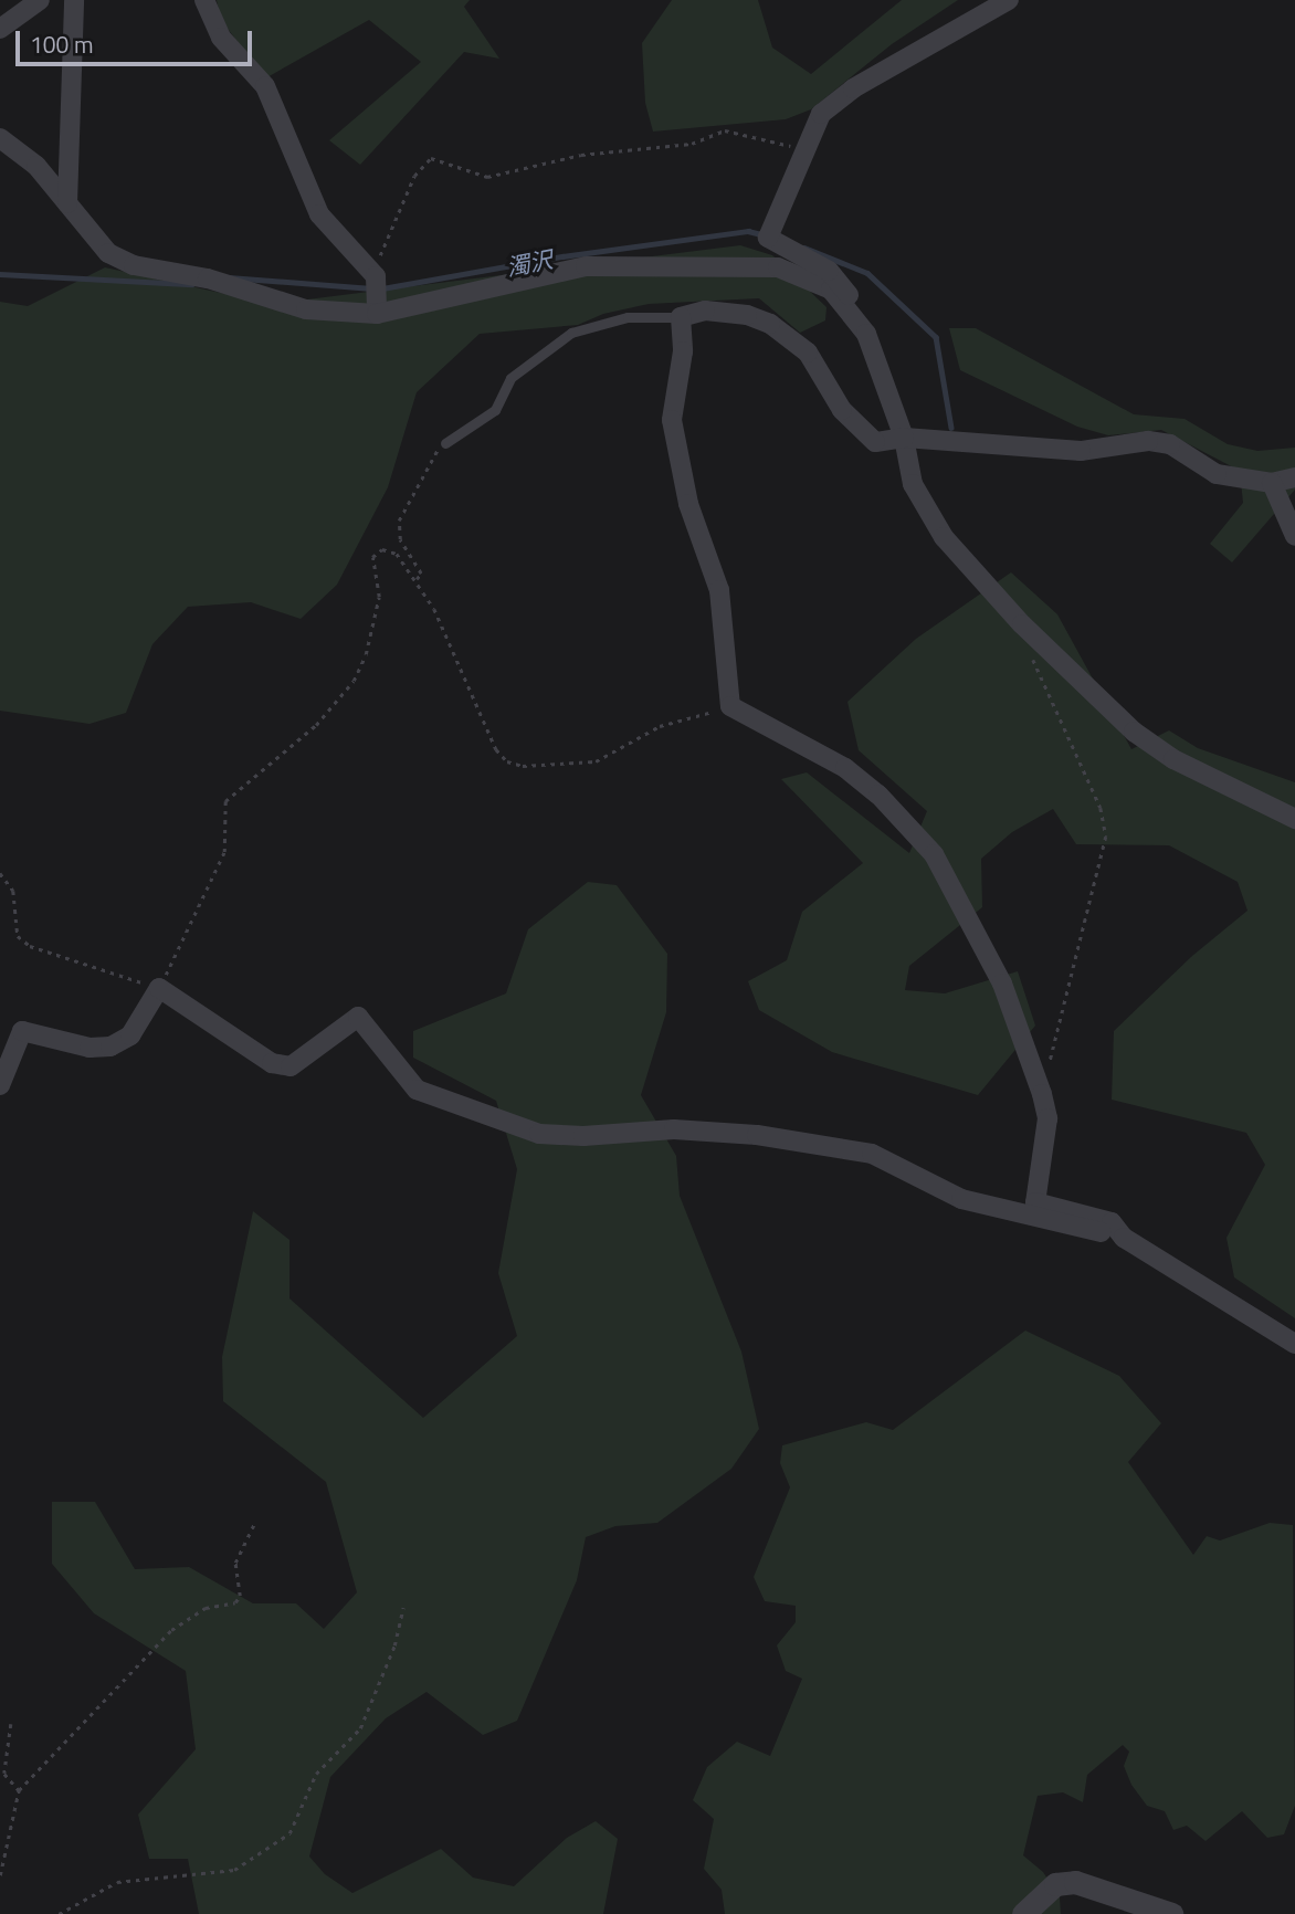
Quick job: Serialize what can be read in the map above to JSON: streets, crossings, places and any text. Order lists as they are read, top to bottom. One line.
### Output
{"water":["濁沢"],"scale_bar":"100 m"}
